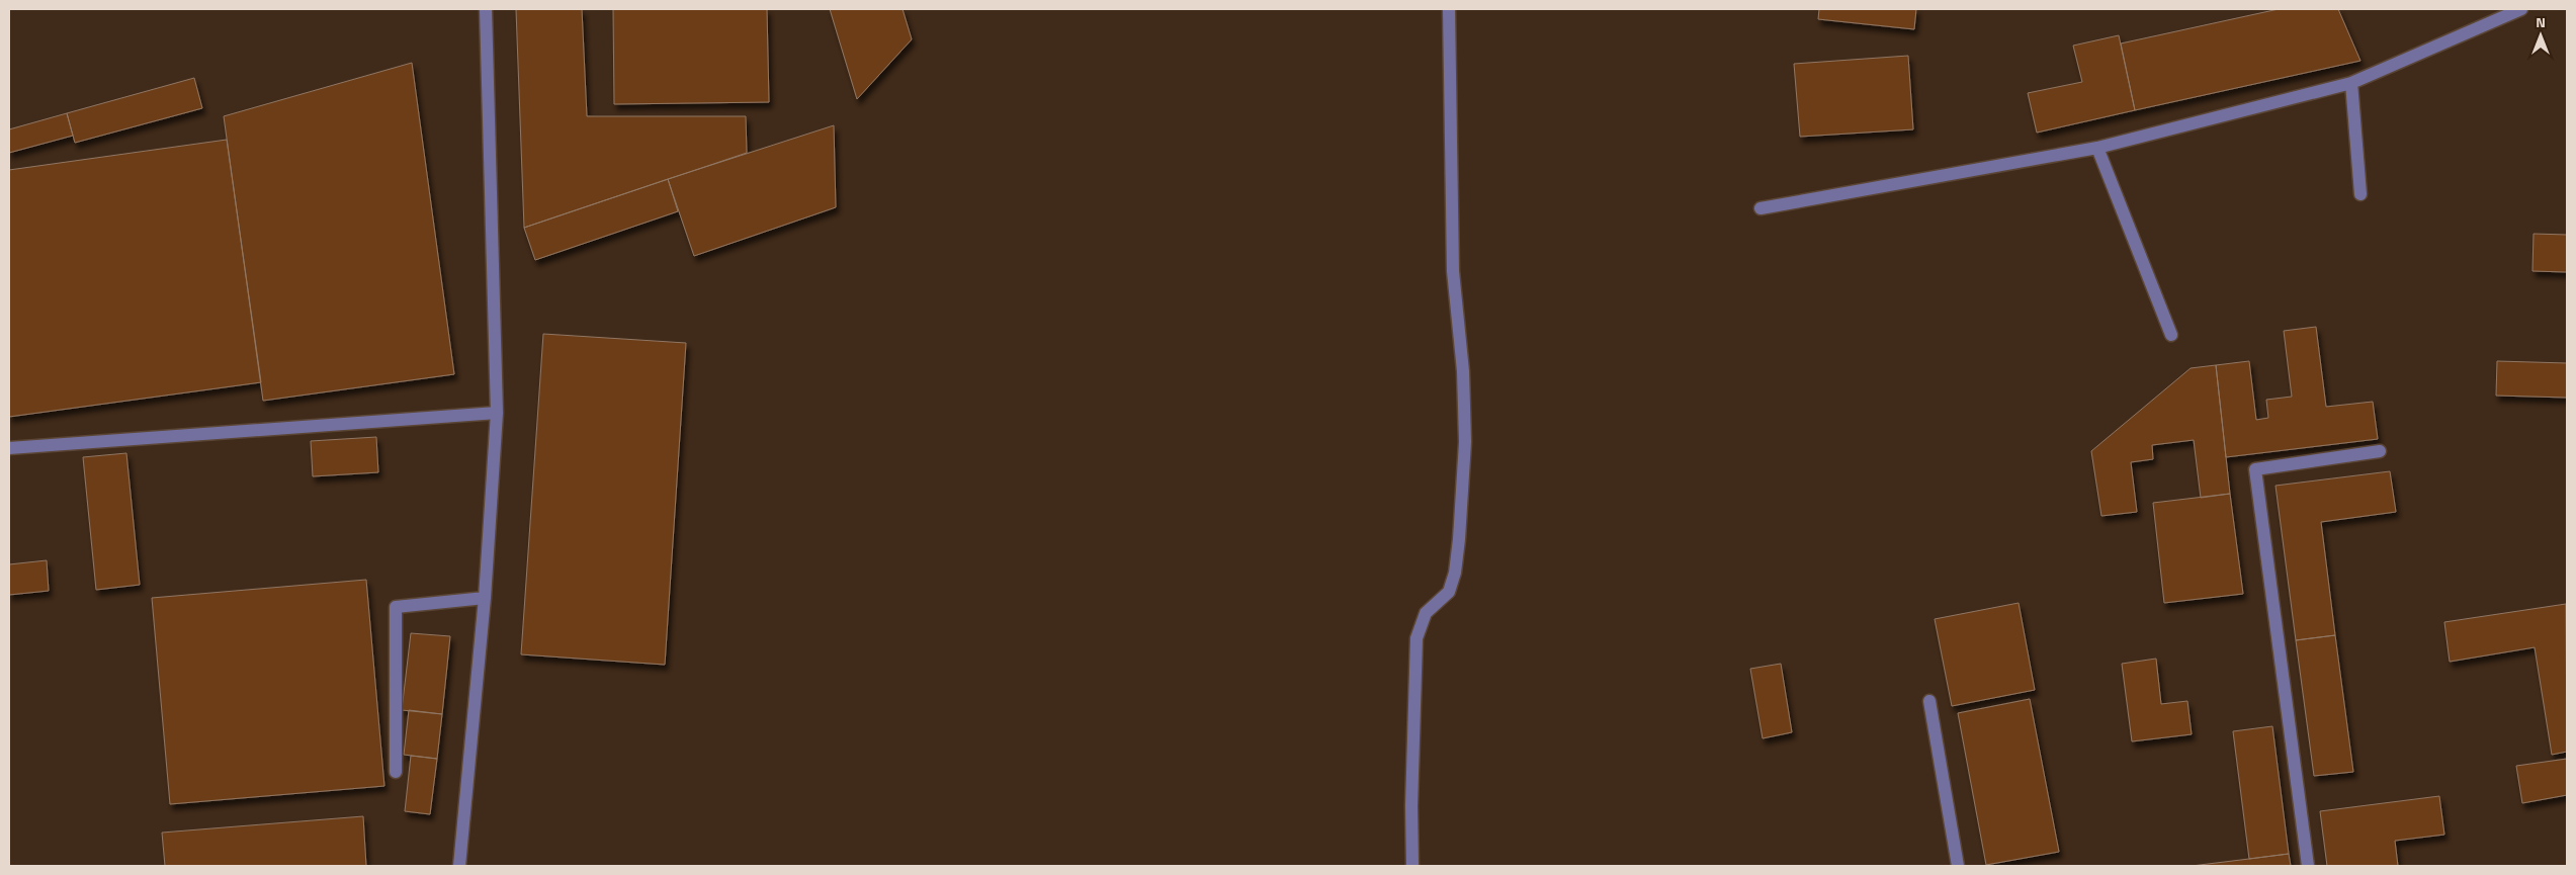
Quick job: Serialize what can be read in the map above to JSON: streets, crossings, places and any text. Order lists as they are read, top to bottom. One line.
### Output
{"north":"top"}
